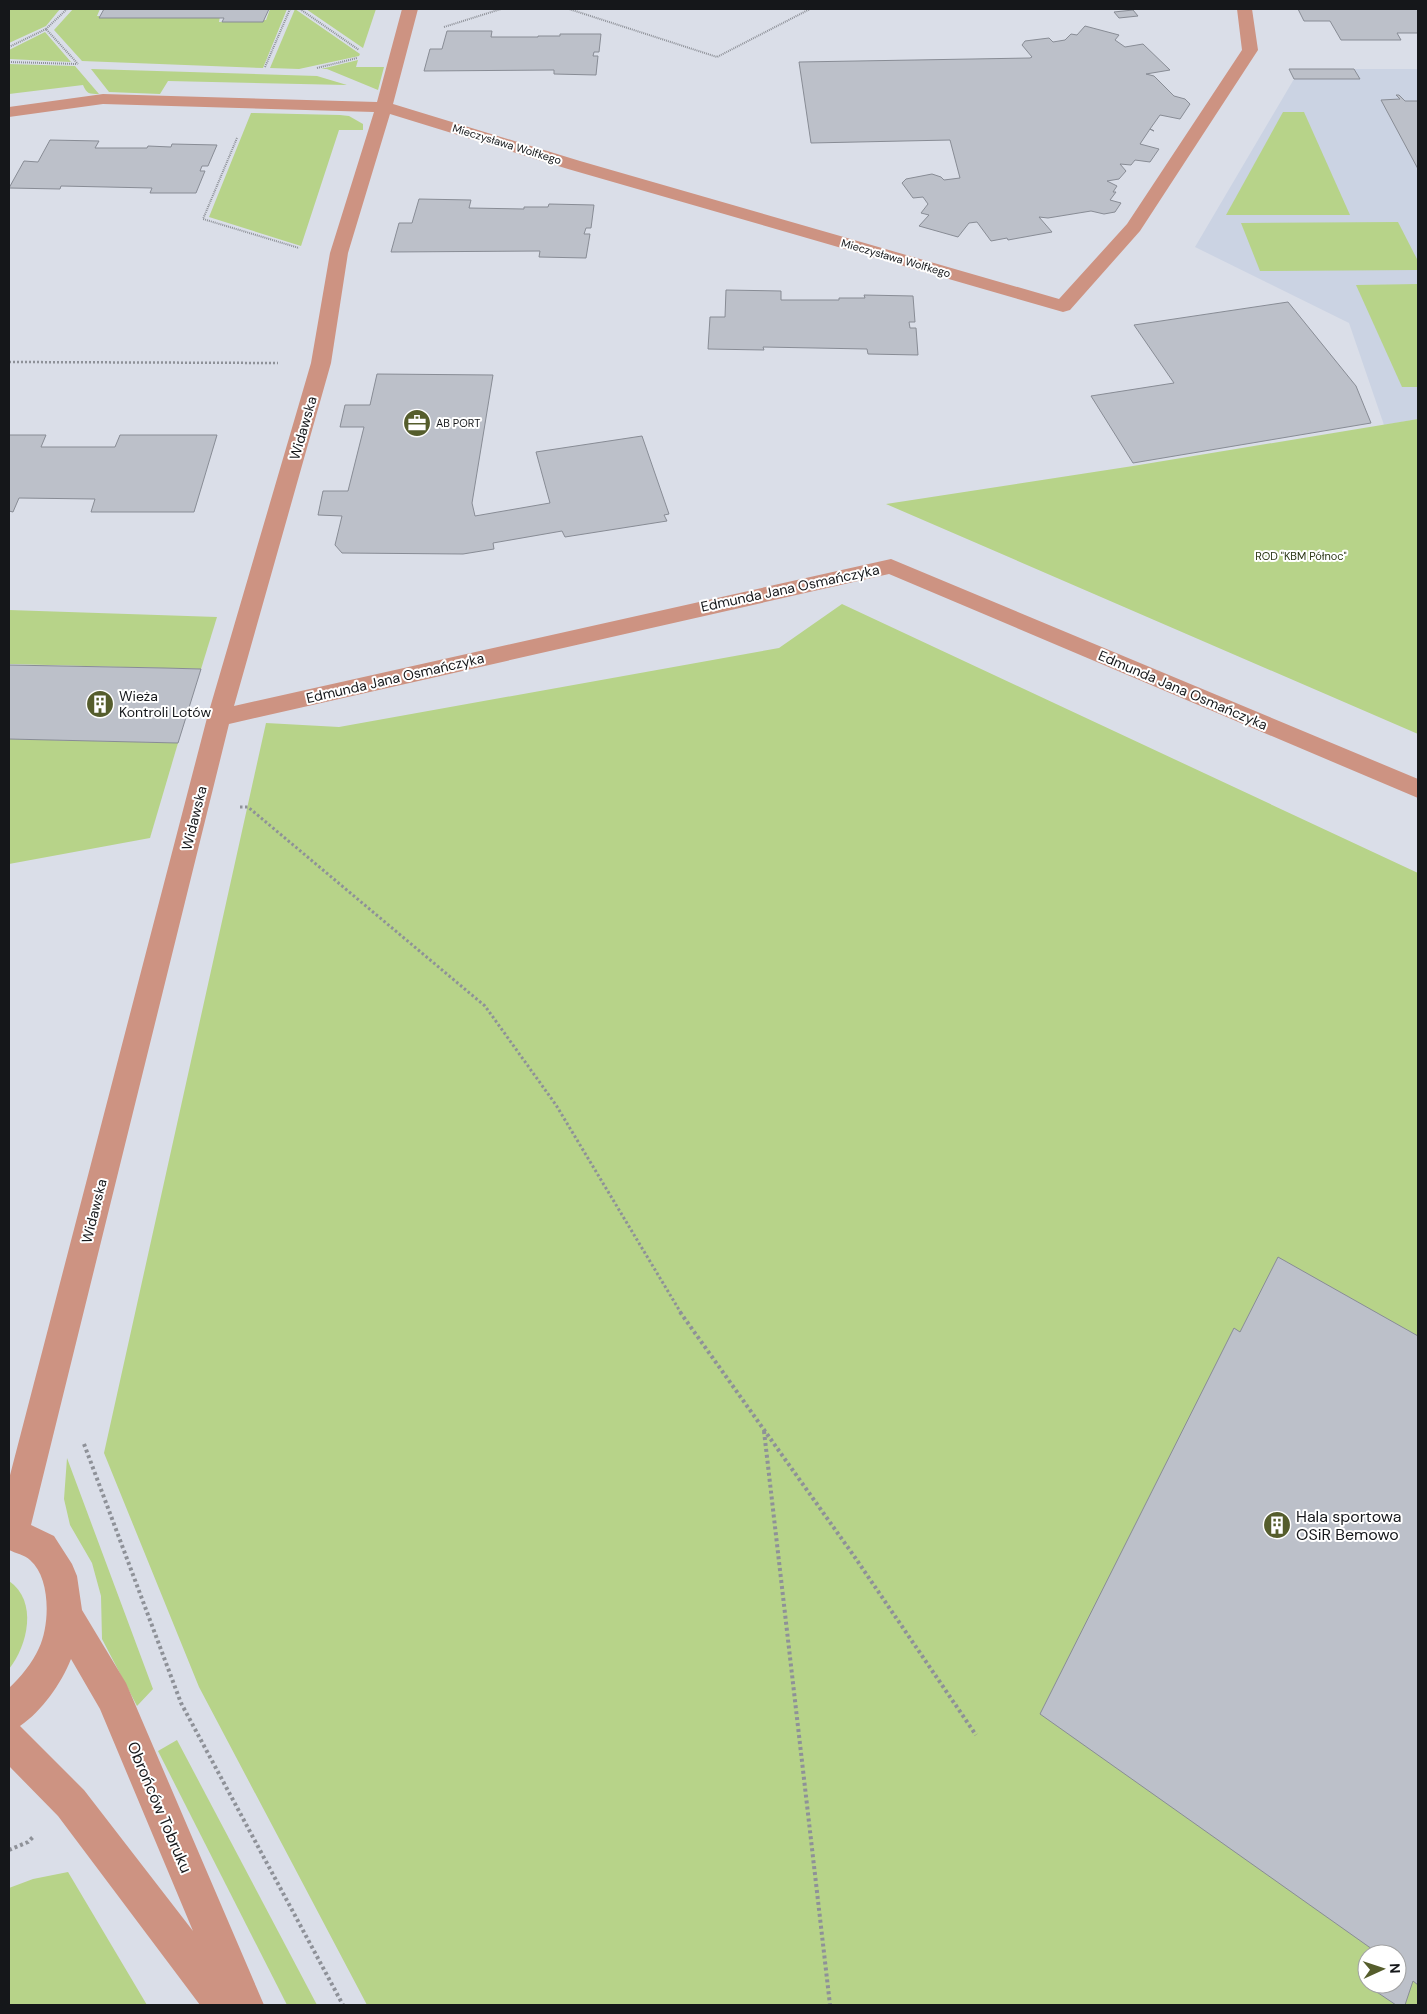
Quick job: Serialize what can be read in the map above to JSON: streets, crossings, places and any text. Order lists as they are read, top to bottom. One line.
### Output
{"streets":{"street":["Mieczysława Wolfkego","Widawska","Edmunda Jana Osmańczyka","Obrońców Tobruku"]},"crossings":[["Mieczysława Wolfkego","Widawska"],["Widawska","Edmunda Jana Osmańczyka"]],"parks":["ROD \"KBM Północ\""],"places":{"office":["AB PORT"],"building":["Wieża Kontroli Lotów","Hala sportowa OSiR Bemowo"]},"north":"right"}
